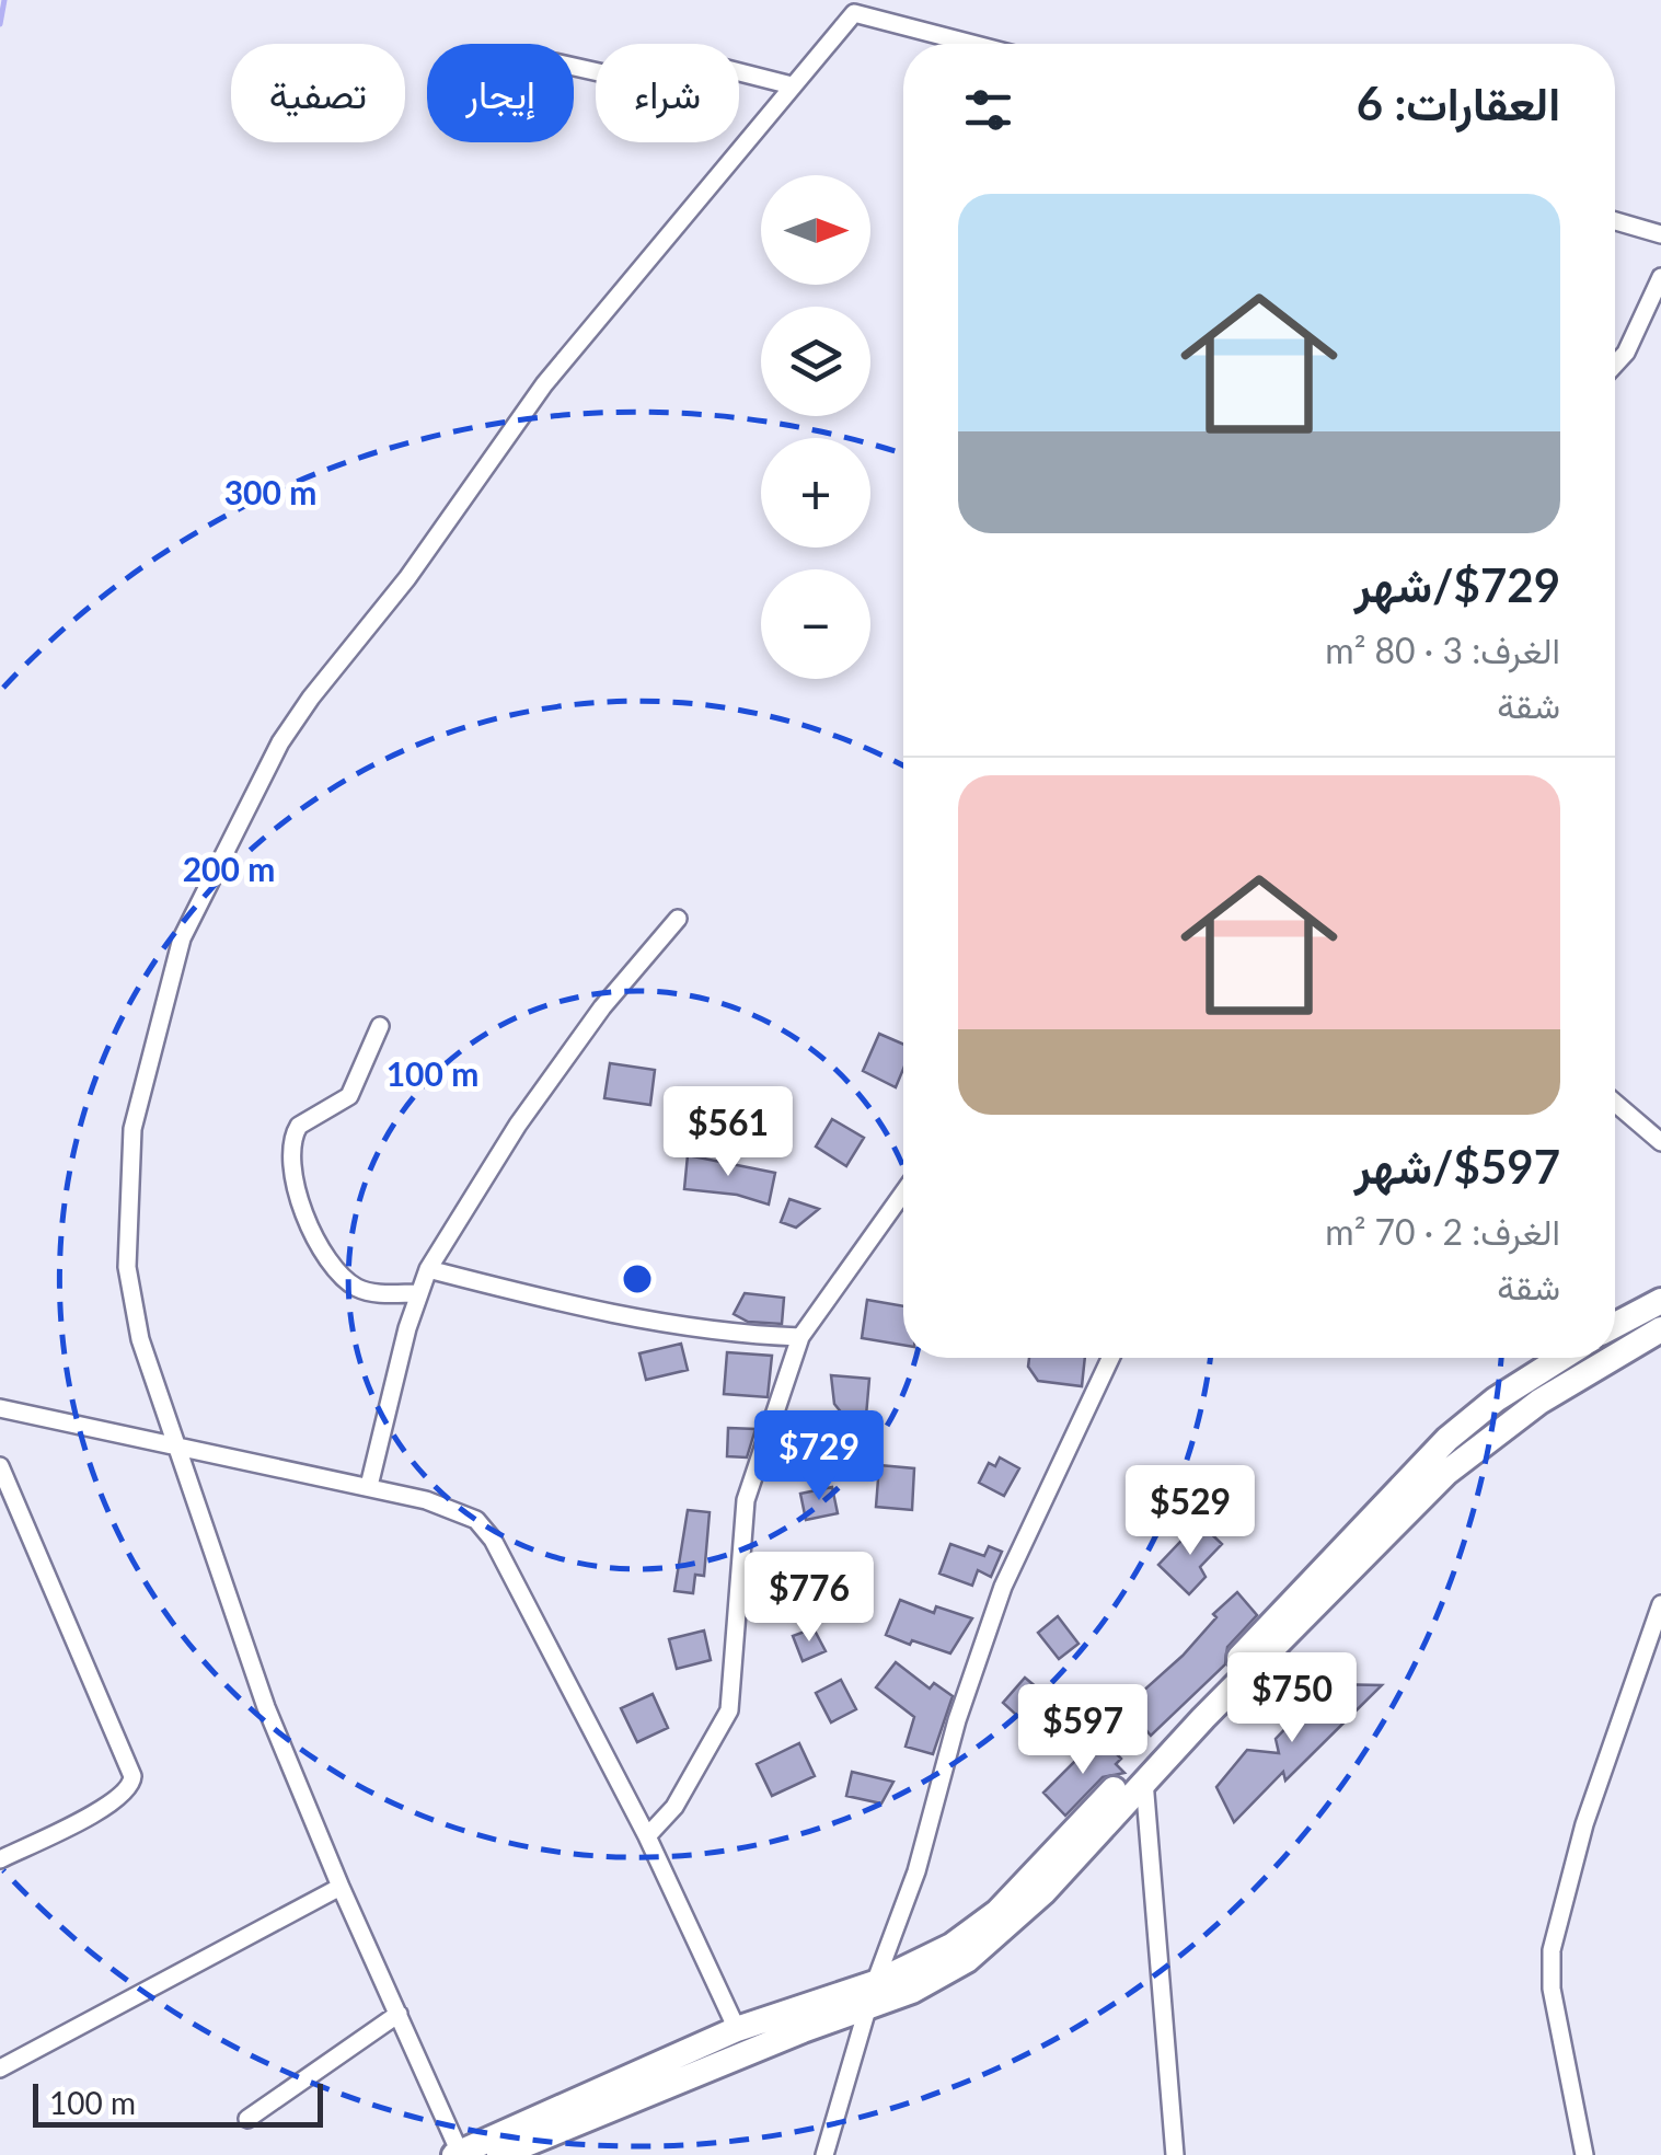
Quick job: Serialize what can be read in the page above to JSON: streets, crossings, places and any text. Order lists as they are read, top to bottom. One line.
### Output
{"scale_bar":"100 m","north":"right","page":{"chip":["شراء","إيجار","تصفية"],"heading":"العقارات: 6","map_buttons":["+","−"],"list":[{"name":"$729/شهر","note":"الغرف: 3 · 80 m² · شقة"},{"name":"$597/شهر","note":"الغرف: 2 · 70 m² · شقة"}],"price":["$561","$729","$529","$776","$750","$597"],"scale":"100 m"},"rings":["300 m","200 m","100 m"]}
